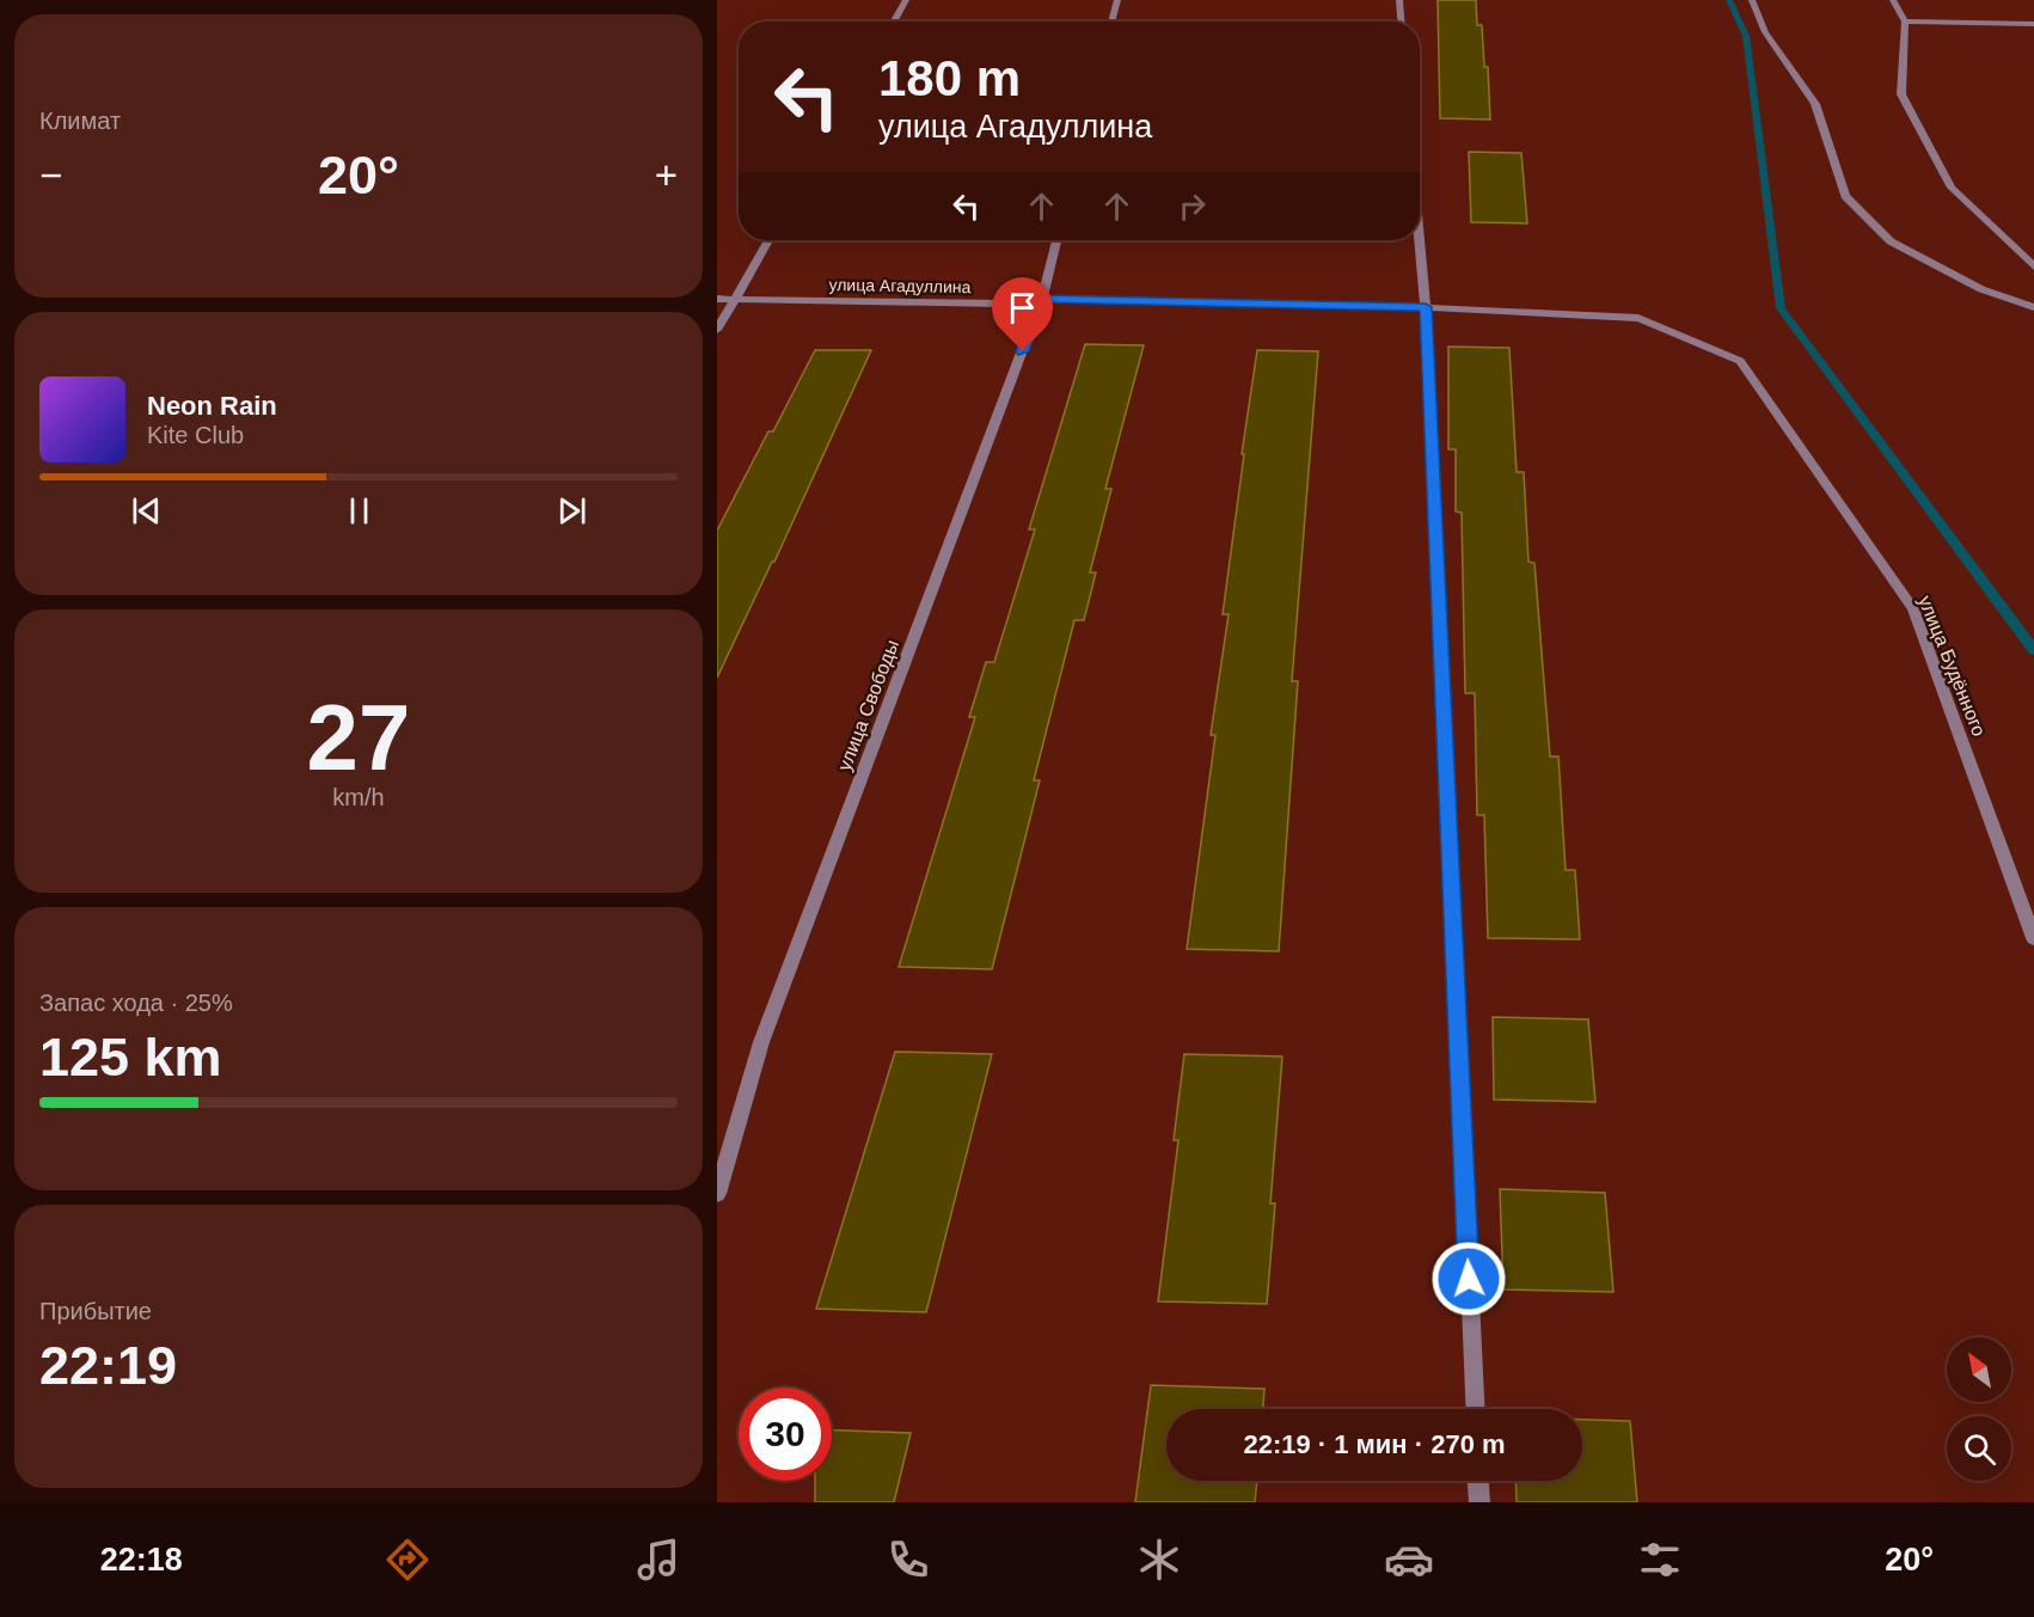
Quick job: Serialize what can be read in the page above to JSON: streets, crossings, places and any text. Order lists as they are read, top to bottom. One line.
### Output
{"streets":{"street":["улица Агадуллина","улица Будённого","улица Свободы"]},"crossings":[["улица Агадуллина","улица Будённого"],["улица Агадуллина","улица Свободы"]],"north":"top left","page":{"tile":["Климат",["27","km/h"],["Запас хода · 25%","125 km"],["Прибытие","22:19"]],"turn":["180 m","улица Агадуллина"],"heat":["−","20°","+"],"song":["Neon Rain","Kite Club"],"limit":"30","trip":"22:19 · 1 мин · 270 m","tabs":["22:18","20°"]}}
